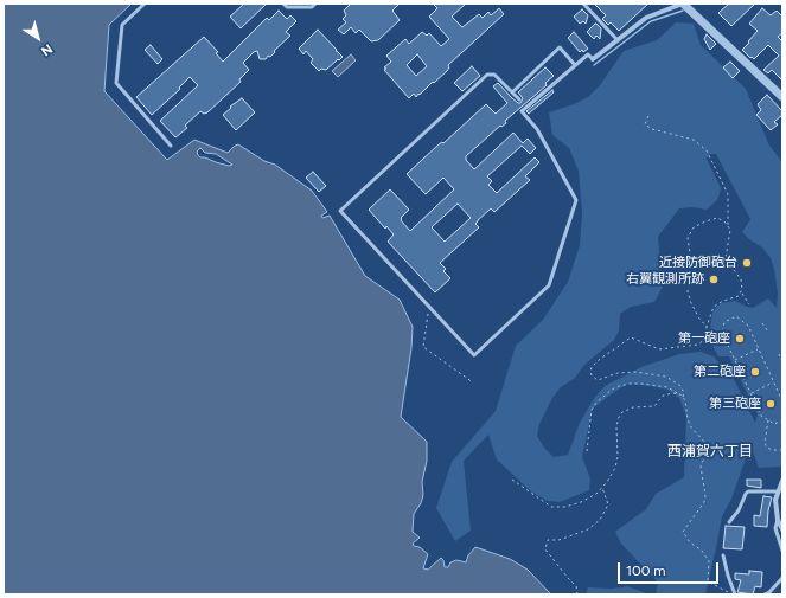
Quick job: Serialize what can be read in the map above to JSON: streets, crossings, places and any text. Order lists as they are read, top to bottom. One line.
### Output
{"districts":["西浦賀六丁目"],"places":["近接防御砲台","右翼観測所跡","第一砲座","第二砲座","第三砲座"],"scale_bar":"100 m","north":"bottom right"}
